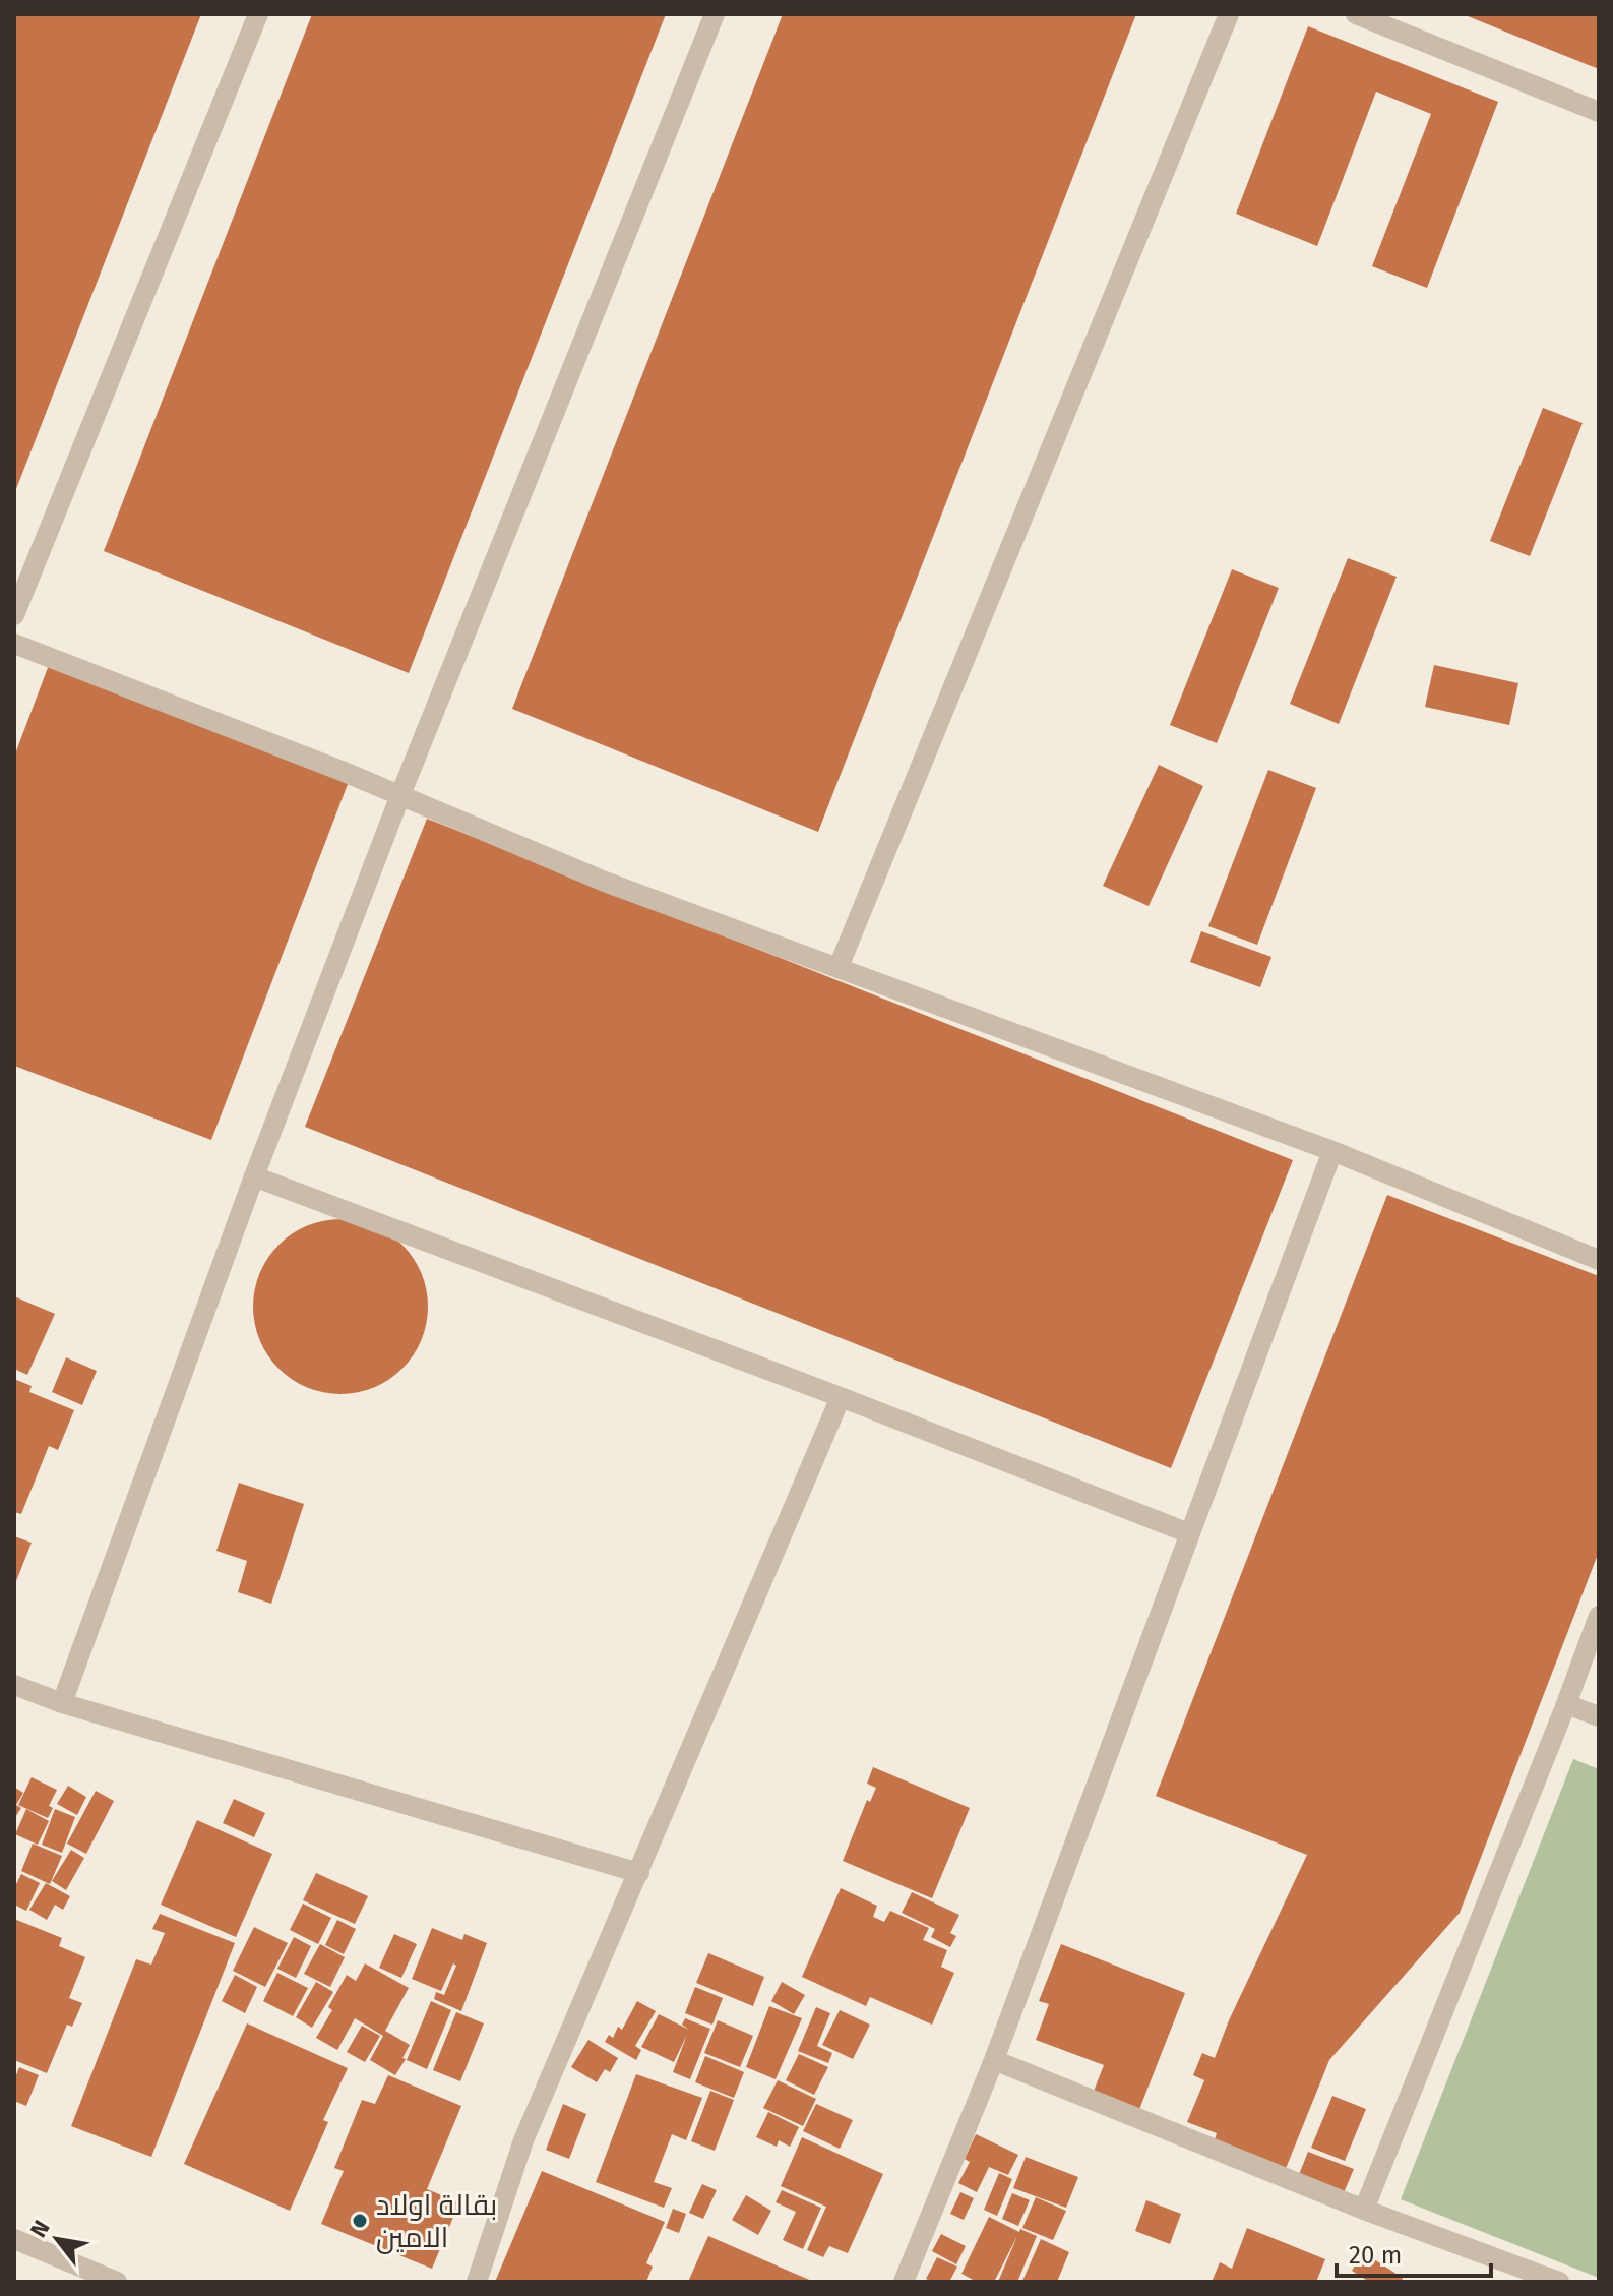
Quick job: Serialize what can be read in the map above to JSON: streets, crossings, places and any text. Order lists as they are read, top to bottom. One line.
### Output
{"places":["بقالة اولاد الامين"],"scale_bar":"20 m","north":"top left"}
